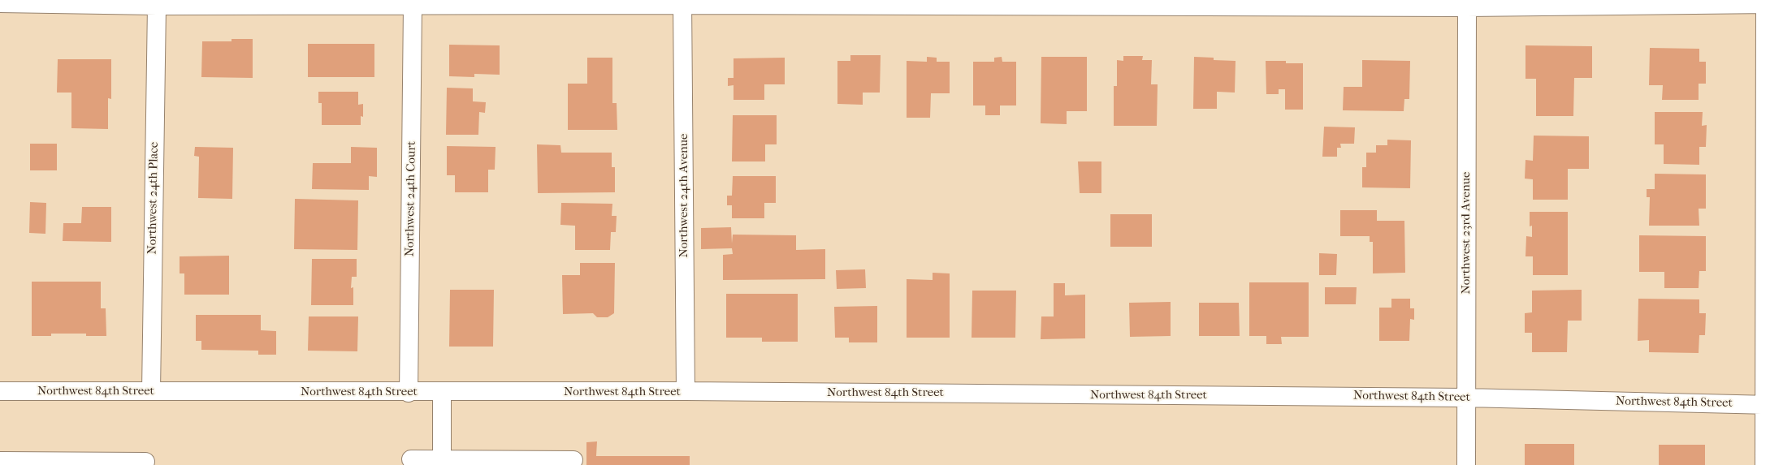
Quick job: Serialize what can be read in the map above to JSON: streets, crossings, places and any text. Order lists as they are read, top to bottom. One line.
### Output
{"streets":{"street":["Northwest 24th Avenue","Northwest 24th Place","Northwest 24th Court","Northwest 23rd Avenue","Northwest 84th Street"]},"crossings":[["Northwest 24th Avenue","Northwest 84th Street"],["Northwest 24th Place","Northwest 84th Street"],["Northwest 24th Court","Northwest 84th Street"],["Northwest 23rd Avenue","Northwest 84th Street"]]}
